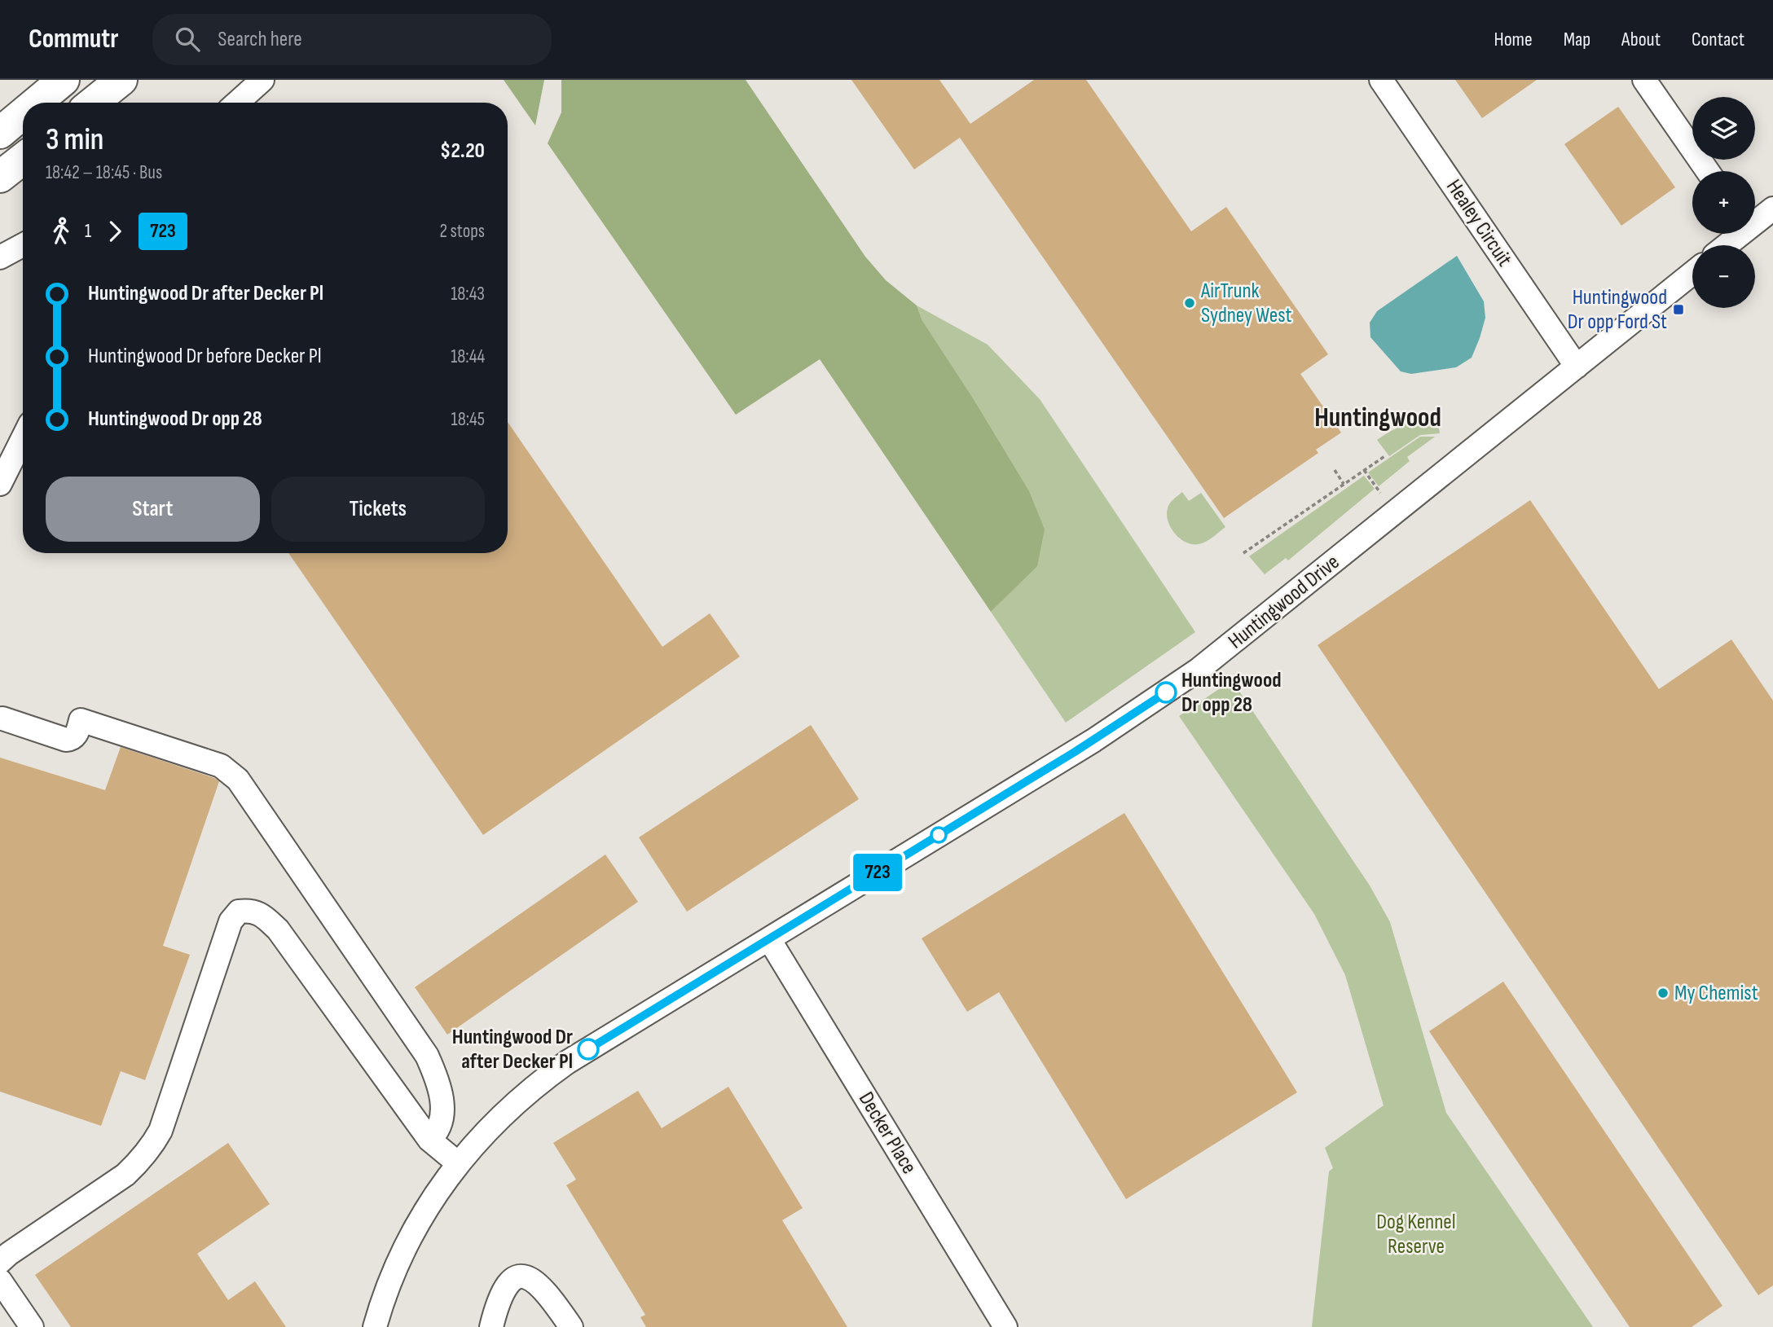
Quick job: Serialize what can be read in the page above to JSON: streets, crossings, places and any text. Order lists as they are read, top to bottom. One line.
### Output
{"streets":{"street":["Healey Circuit","Huntingwood Drive","Decker Place"]},"crossings":[["Healey Circuit","Huntingwood Drive"],["Huntingwood Drive","Decker Place"]],"districts":["Huntingwood"],"parks":["Dog Kennel Reserve"],"places":{"other":["AirTrunk Sydney West","Huntingwood Dr opp 28","My Chemist","Huntingwood Dr after Decker Pl"],"transit":["Huntingwood Dr opp Ford St"]},"lines":["bus line 723"],"page":{"header":"Commutr","search":"Search here","nav":["Home","Map","About","Contact"],"on_map":"723","map_buttons":["+","−"],"heading":["3 min","18:42 – 18:45 · Bus","$2.20"],"legs":["1","723","2 stops"],"list":[{"name":"Huntingwood Dr after Decker Pl","value":"18:43"},{"name":"Huntingwood Dr before Decker Pl","value":"18:44"},{"name":"Huntingwood Dr opp 28","value":"18:45"}],"buttons":["Start","Tickets"]}}
